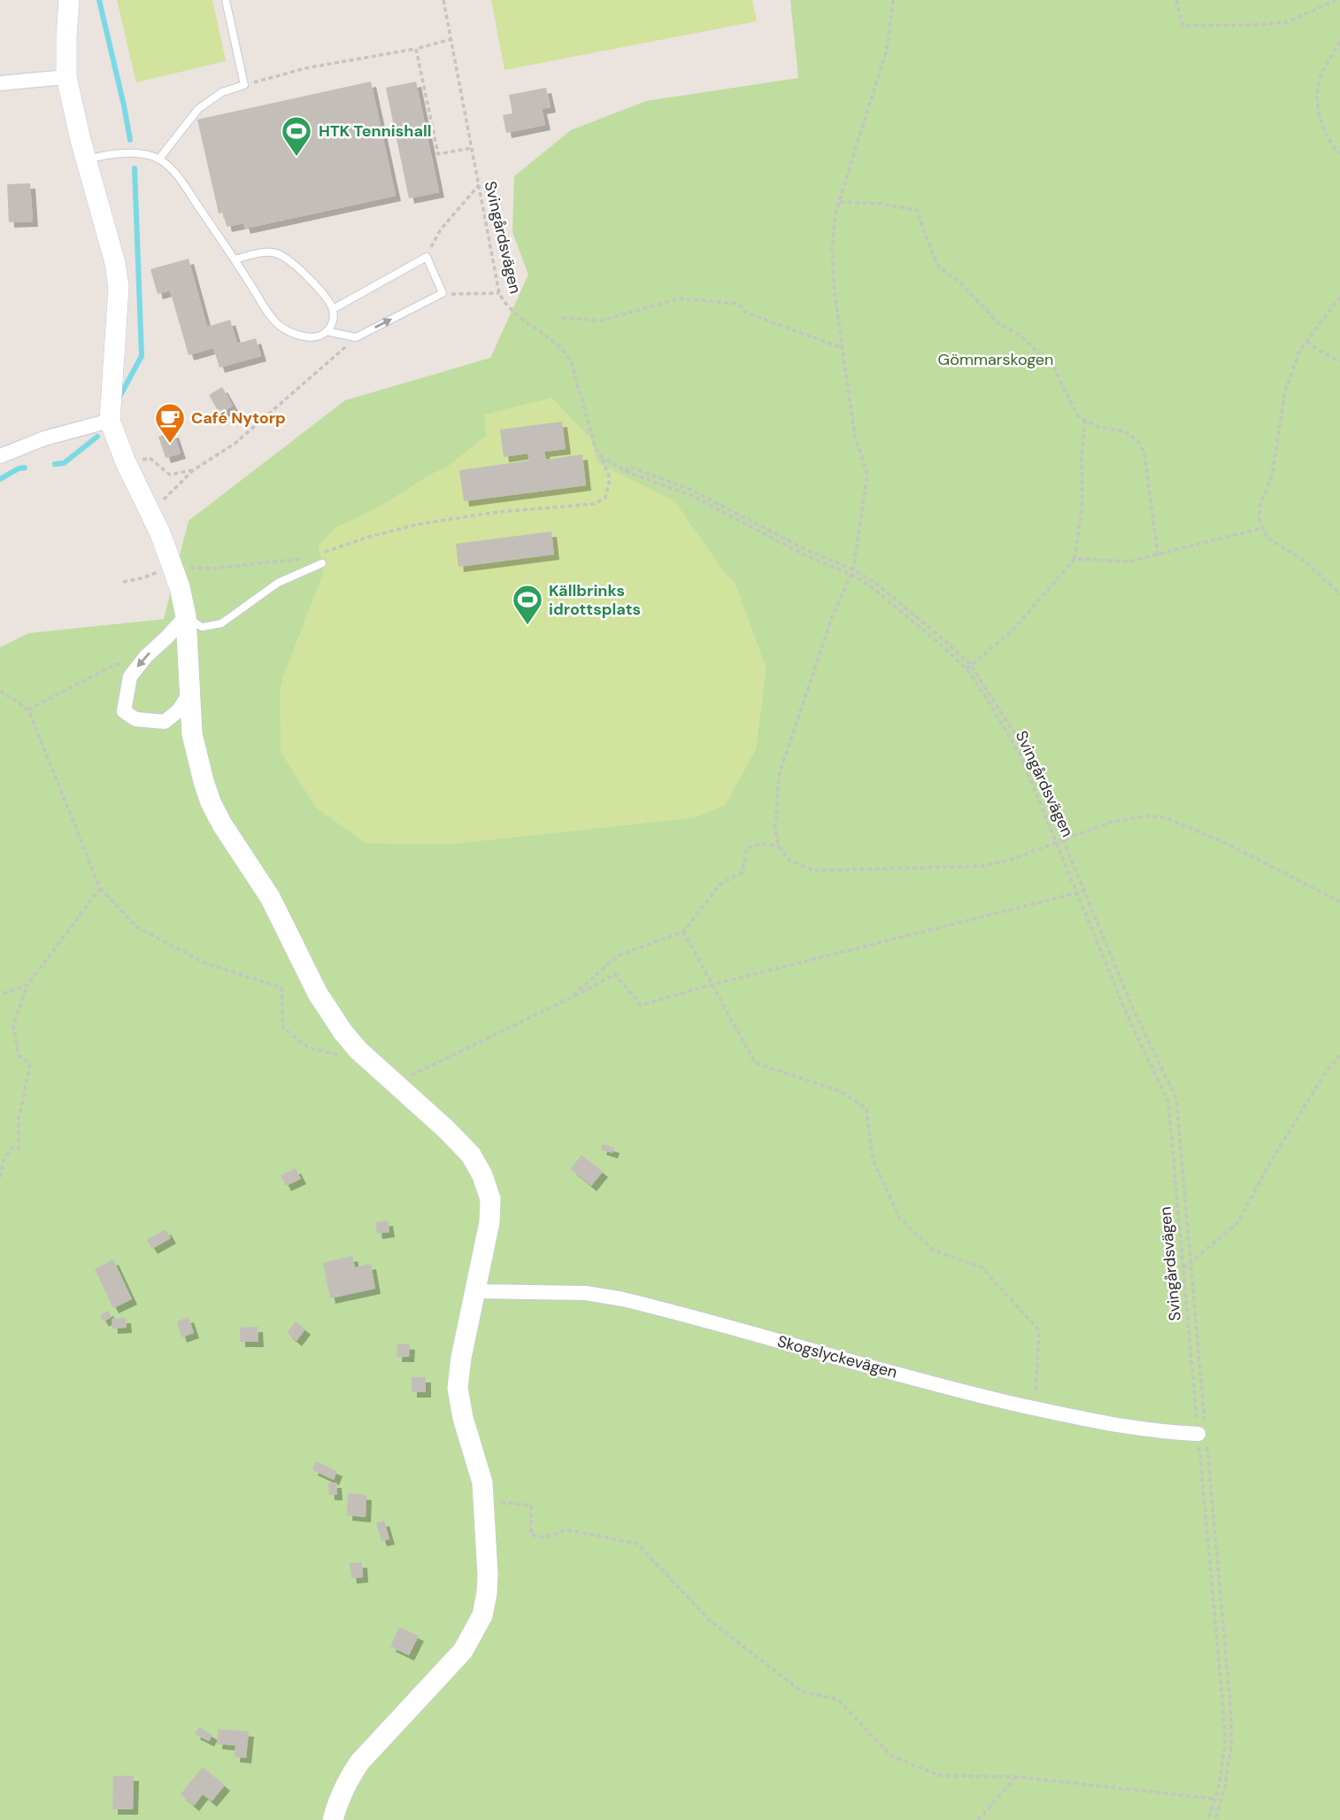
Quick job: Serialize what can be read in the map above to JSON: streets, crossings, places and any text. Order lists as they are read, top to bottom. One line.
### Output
{"streets":{"street":["Skogslyckevägen"],"path":["Svingårdsvägen"]},"crossings":[["Svingårdsvägen","Skogslyckevägen"]],"parks":["Gömmarskogen"],"places":{"sports":["HTK Tennishall","Källbrinks idrottsplats"],"cafe":["Café Nytorp"]}}
